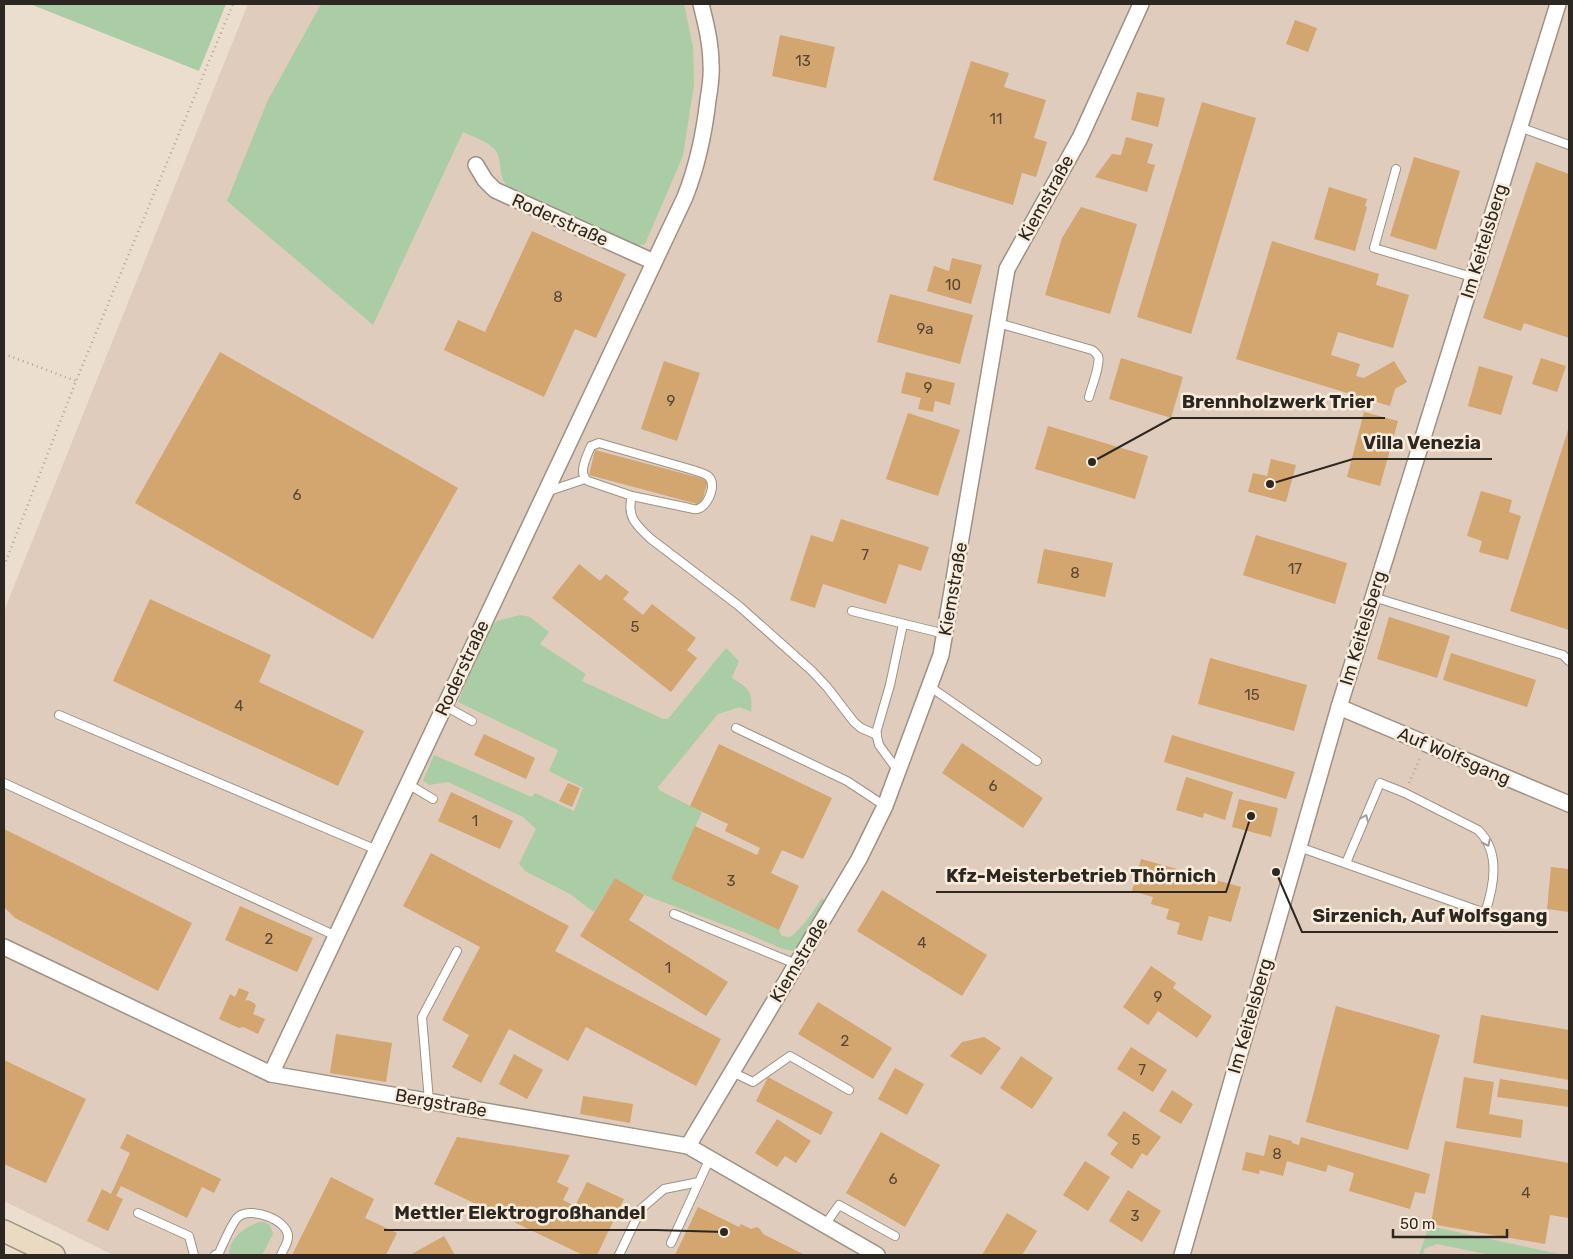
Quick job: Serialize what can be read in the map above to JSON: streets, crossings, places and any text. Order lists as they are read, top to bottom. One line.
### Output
{"streets":{"street":["Kiemstraße","Roderstraße","Im Keitelsberg","Auf Wolfsgang","Bergstraße"]},"crossings":[["Kiemstraße","Bergstraße"],["Roderstraße","Bergstraße"],["Im Keitelsberg","Auf Wolfsgang"]],"places":["Brennholzwerk Trier","Villa Venezia","Kfz-Meisterbetrieb Thörnich","Sirzenich, Auf Wolfsgang","Mettler Elektrogroßhandel"],"house_numbers":["13","11","10","8","9a","9","9","6","7","17","8","5","15","4","6","1","3","2","4","1","9","2","7","5","8","6","4","3"],"scale_bar":"50 m"}
